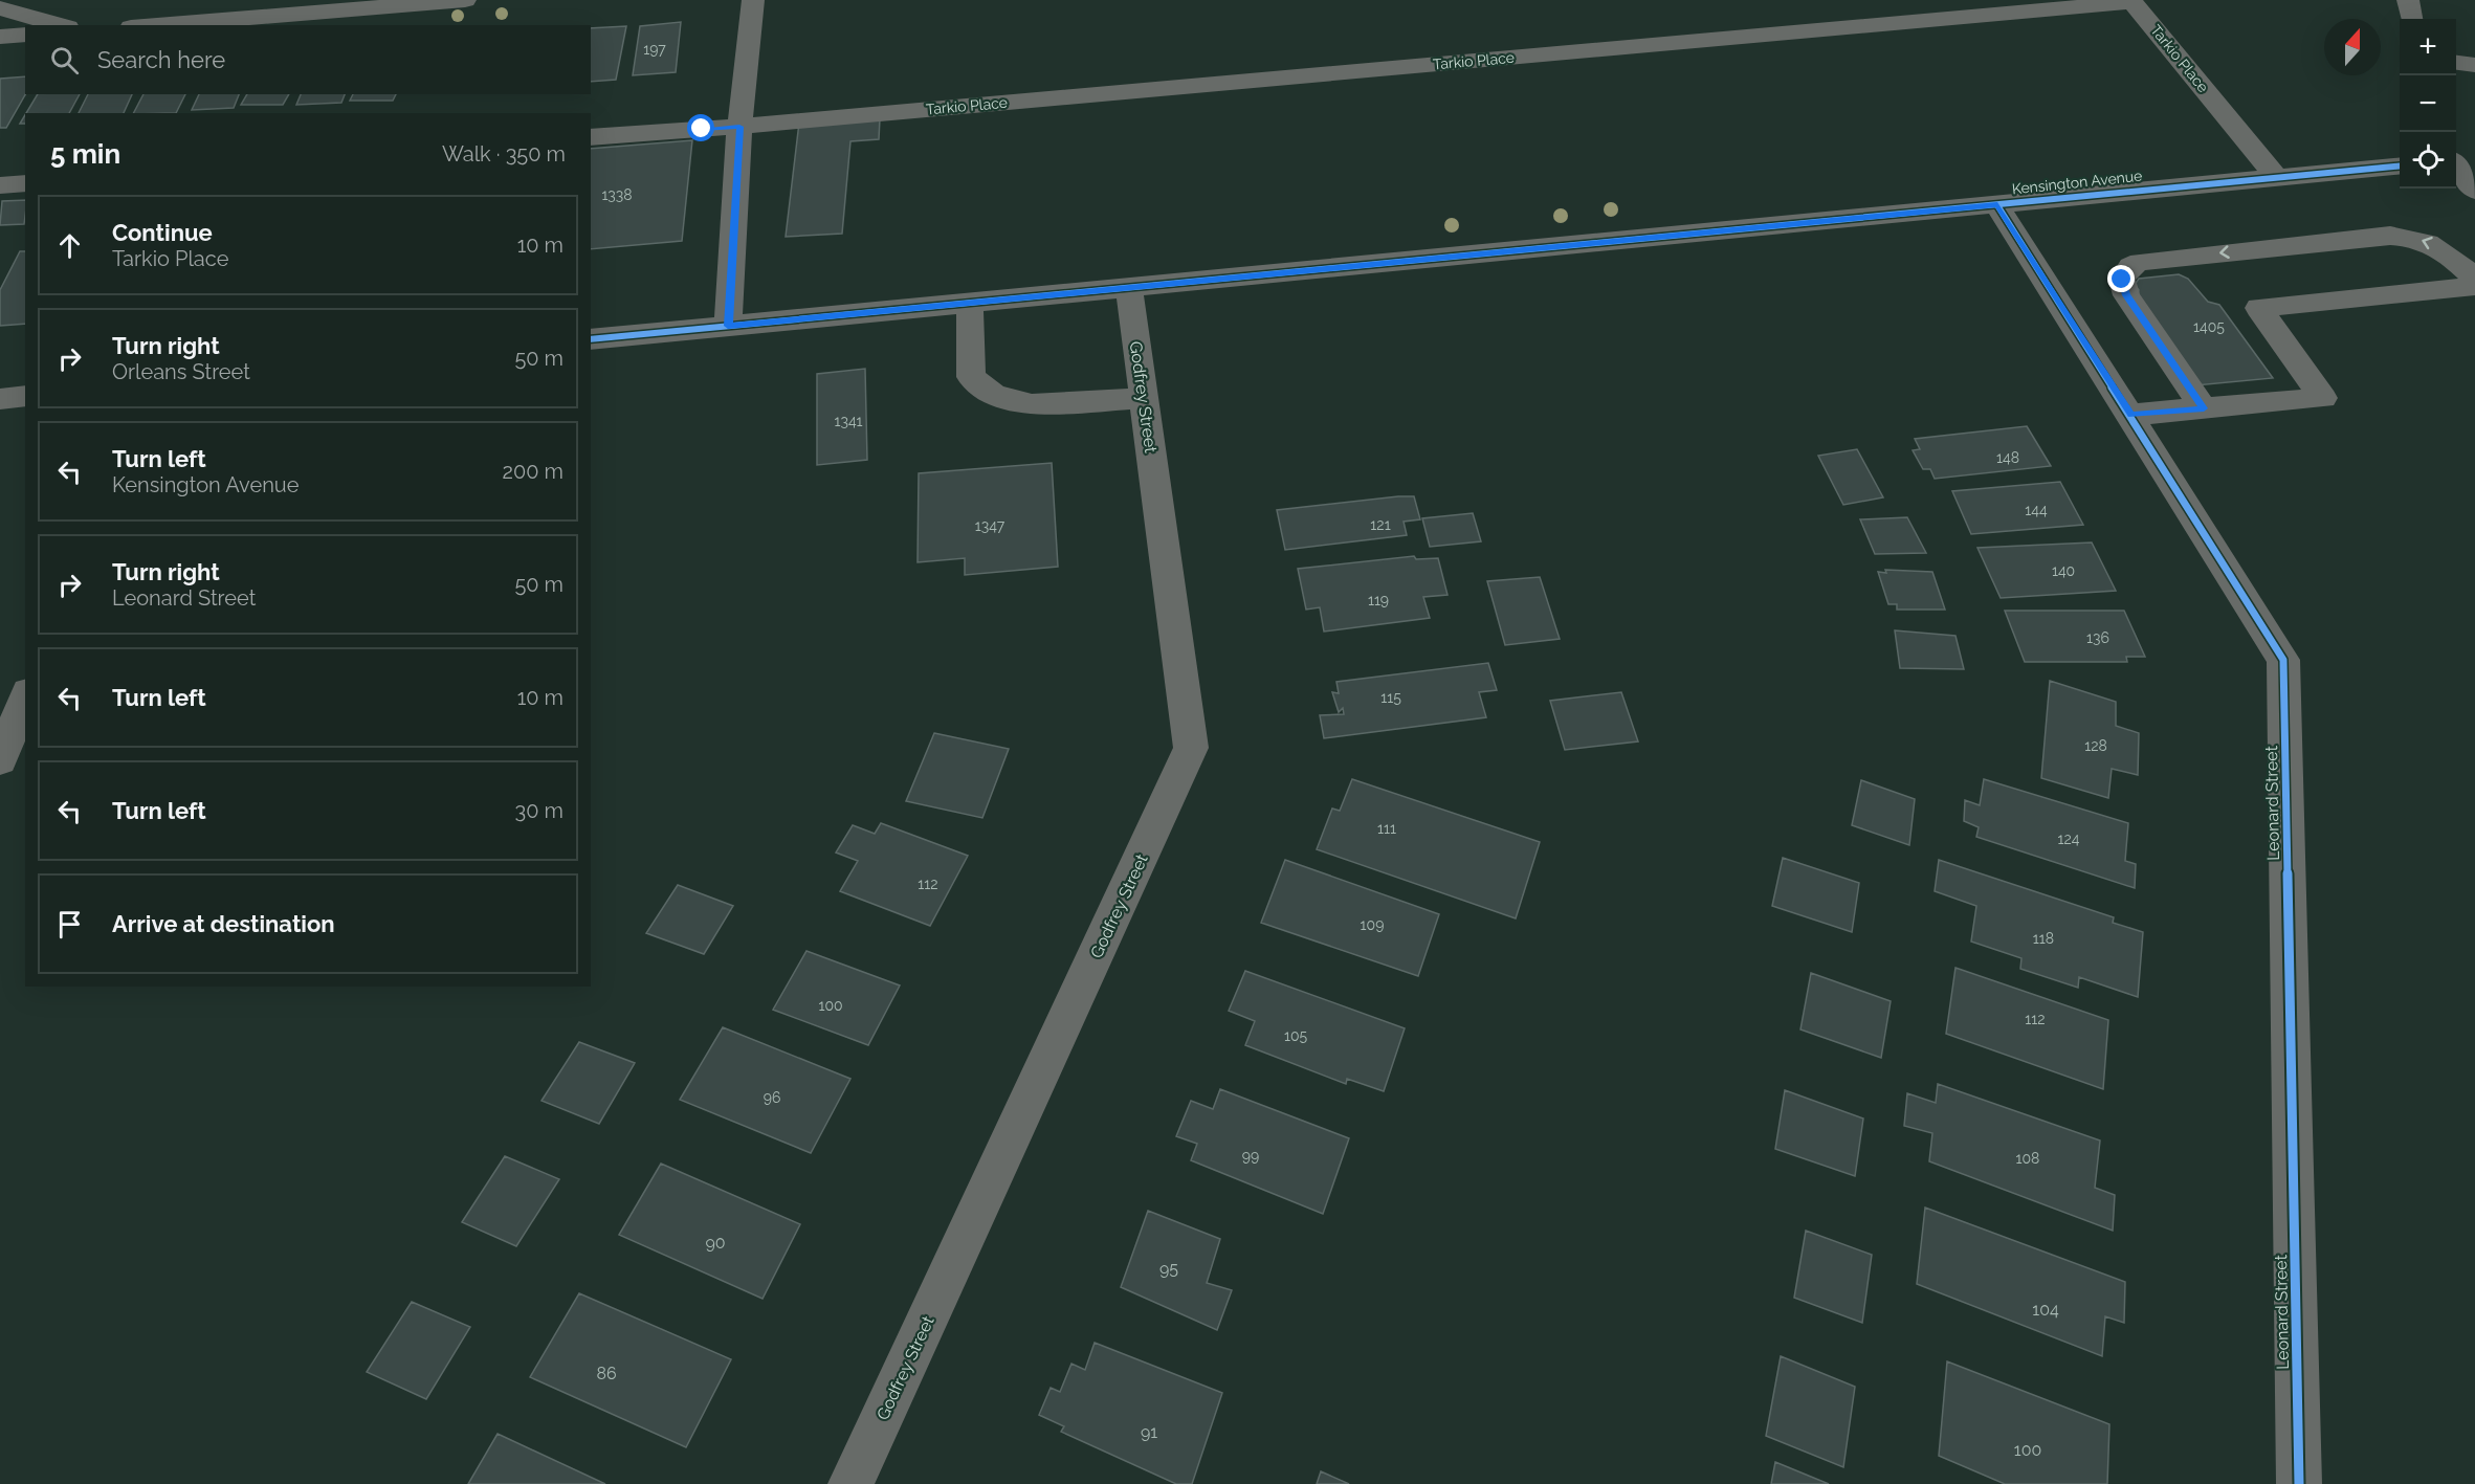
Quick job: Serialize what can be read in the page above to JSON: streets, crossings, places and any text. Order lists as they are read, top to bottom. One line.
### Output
{"streets":{"street":["Tarkio Place","Kensington Avenue","Godfrey Street","Leonard Street"]},"crossings":[["Tarkio Place","Kensington Avenue"],["Kensington Avenue","Godfrey Street"],["Kensington Avenue","Leonard Street"]],"house_numbers":["197","1338","1405","1341","148","144","121","1347","140","119","136","115","128","111","124","112","109","118","100","112","105","96","99","108","90","95","104","86","91","100"],"north":"top","page":{"map_buttons":["+","−"],"search":"Search here","heading":["5 min","Walk · 350 m"],"list":[["Continue","Tarkio Place","10 m"],["Turn right","Orleans Street","50 m"],["Turn left","Kensington Avenue","200 m"],["Turn right","Leonard Street","50 m"],["Turn left","10 m"],["Turn left","30 m"],"Arrive at destination"]}}
